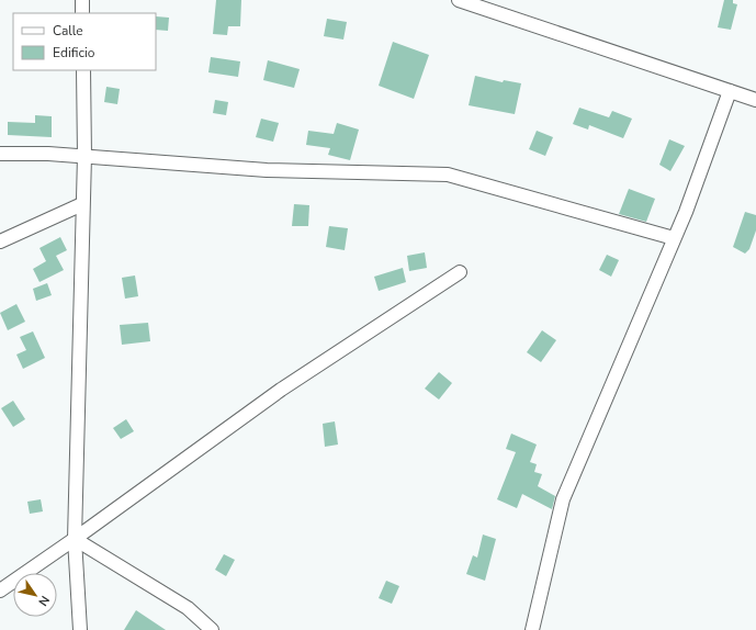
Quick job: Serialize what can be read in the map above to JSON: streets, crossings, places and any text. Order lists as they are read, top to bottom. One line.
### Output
{"legend":["Calle","Edificio"],"north":"bottom right"}
